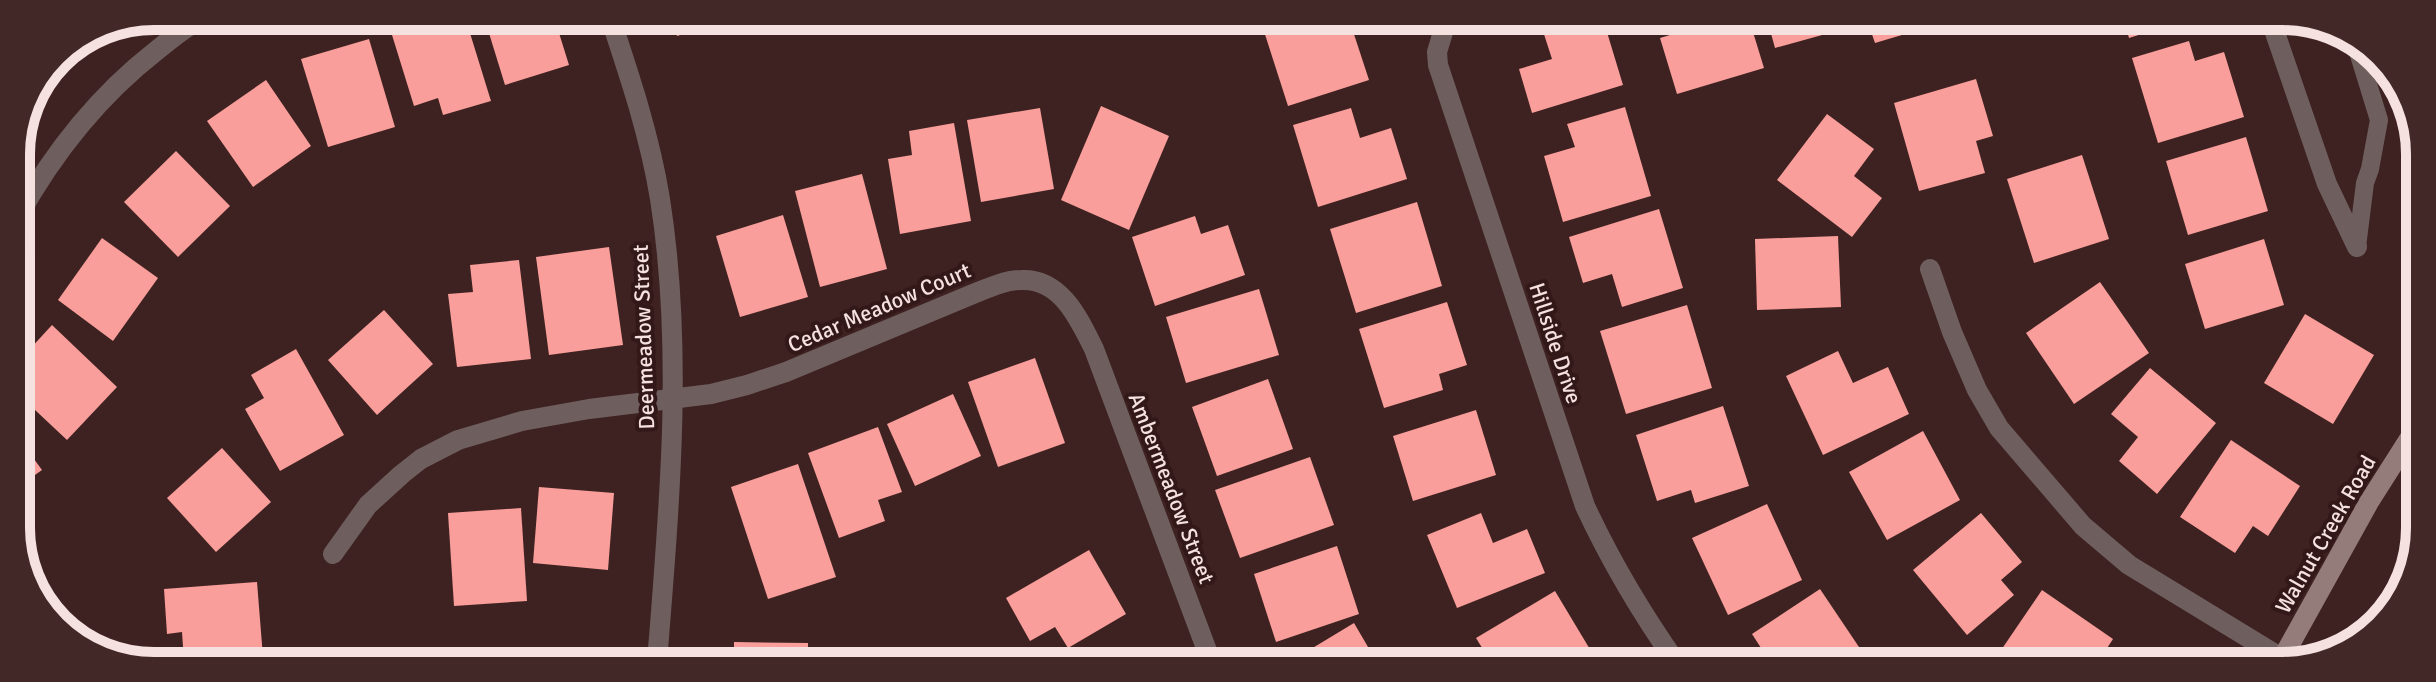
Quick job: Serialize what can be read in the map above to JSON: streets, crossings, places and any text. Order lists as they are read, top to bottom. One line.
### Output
{"streets":{"street":["Cedar Meadow Court","Deermeadow Street","Hillside Drive","Ambermeadow Street","Walnut Creek Road"]},"crossings":[["Cedar Meadow Court","Deermeadow Street"],["Cedar Meadow Court","Ambermeadow Street"]]}
